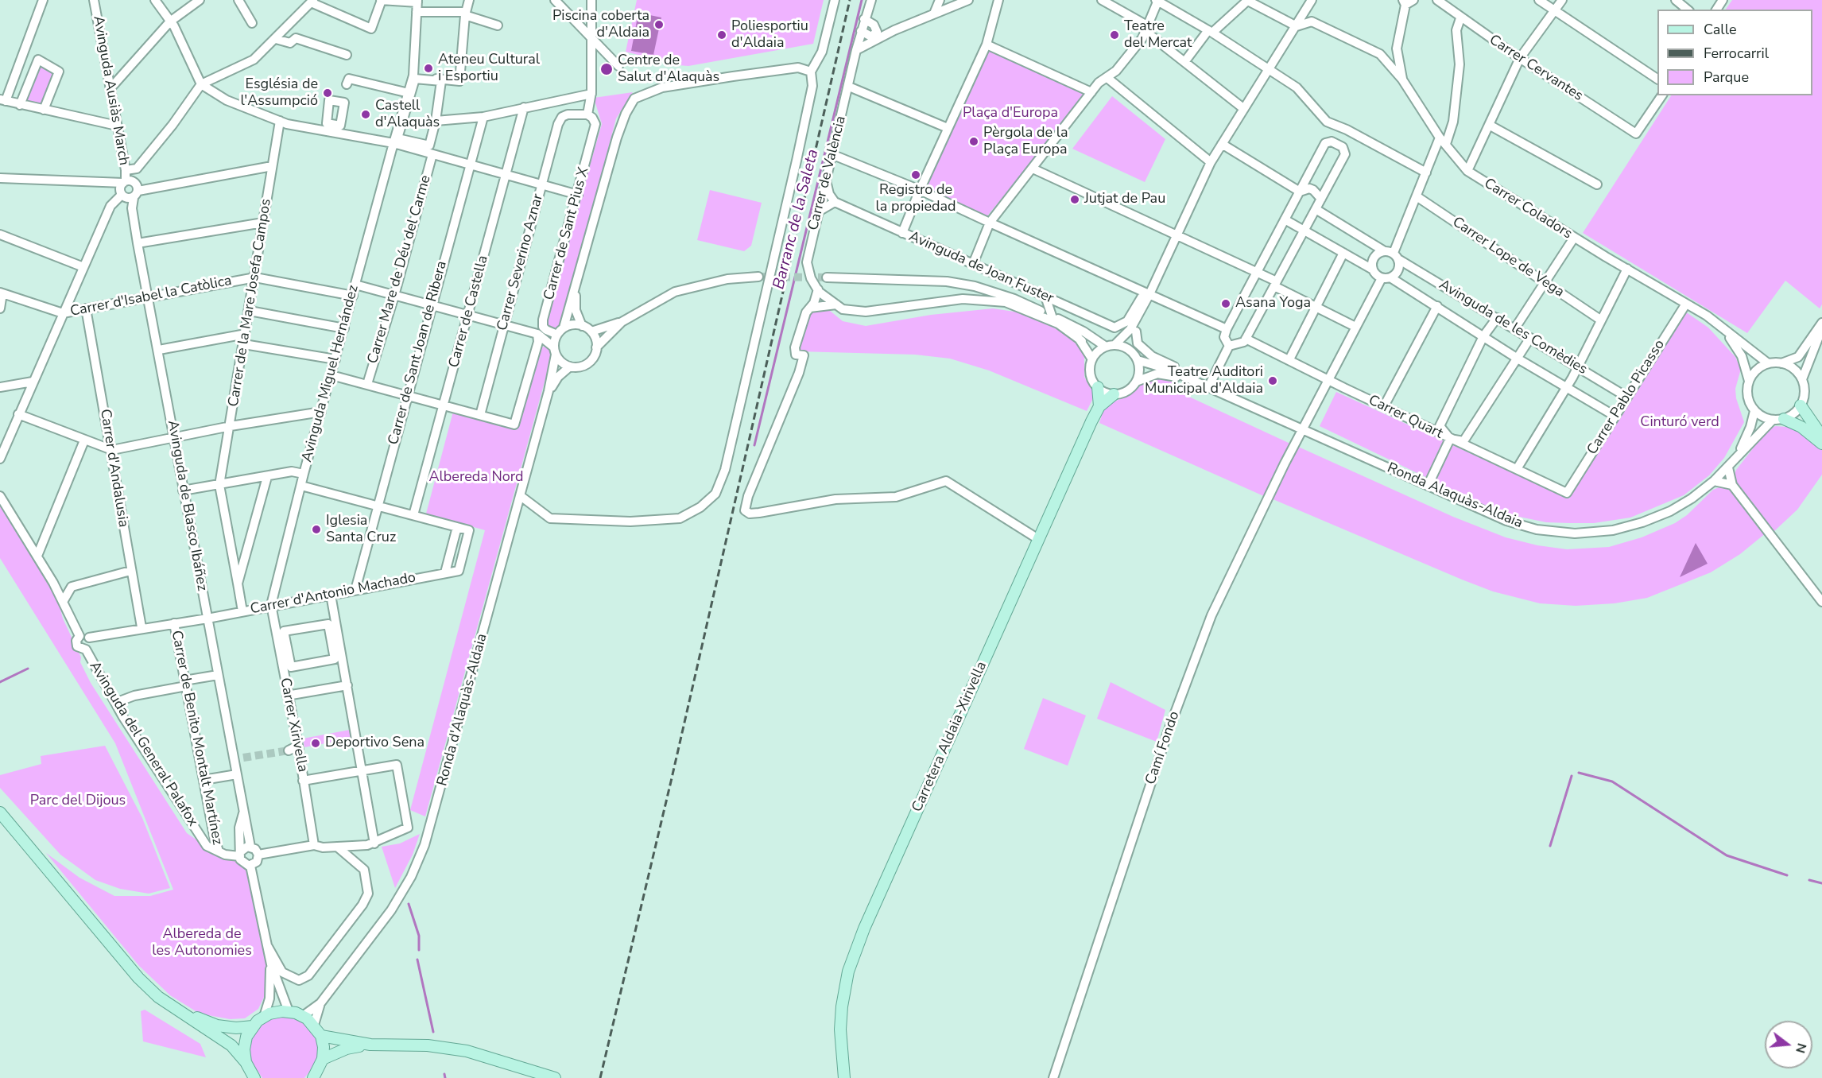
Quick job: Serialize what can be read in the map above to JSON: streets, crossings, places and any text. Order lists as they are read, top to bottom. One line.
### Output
{"streets":{"main road":["Carretera Aldaia-Xirivella"],"street":["Carrer Cervantes","Avinguda Ausiàs March","Carrer de València","Carrer Coladors","Carrer de Sant Pius X","Carrer Lope de Vega","Carrer Severino Aznar","Avinguda de Joan Fuster","Carrer Mare de Déu del Carme","Carrer d'Isabel la Catòlica","Carrer de la Mare Josefa Campos","Carrer de Castella","Avinguda de les Comèdies","Carrer de Sant Joan de Ribera","Avinguda Miguel Hernández","Carrer Pablo Picasso","Carrer Quart","Carrer d'Andalusia","Ronda Alaquàs-Aldaia","Avinguda de Blasco Ibáñez","Carrer d'Antonio Machado","Ronda d'Alaquàs-Aldaia","Carrer Xirivella","Carrer de Benito Montalt Martínez","Avinguda del General Palafox","Camí Fondo"]},"crossings":[["Avinguda Ausiàs March","Avinguda de Blasco Ibáñez"],["Carrer Coladors","Carrer Pablo Picasso"],["Carrer de Sant Pius X","Carrer Severino Aznar"],["Carrer de Sant Pius X","Ronda d'Alaquàs-Aldaia"],["Carrer d'Isabel la Catòlica","Carrer de la Mare Josefa Campos"],["Carrer d'Isabel la Catòlica","Avinguda Miguel Hernández"],["Carrer d'Isabel la Catòlica","Carrer d'Andalusia"],["Carrer d'Isabel la Catòlica","Avinguda de Blasco Ibáñez"],["Avinguda de les Comèdies","Carrer Pablo Picasso"],["Avinguda de les Comèdies","Camí Fondo"],["Carrer de Sant Joan de Ribera","Carrer d'Antonio Machado"],["Avinguda Miguel Hernández","Carrer d'Antonio Machado"],["Avinguda Miguel Hernández","Carrer Xirivella"],["Carrer Pablo Picasso","Carrer Quart"],["Carrer Quart","Camí Fondo"],["Carrer d'Andalusia","Carrer d'Antonio Machado"],["Ronda Alaquàs-Aldaia","Camí Fondo"],["Avinguda de Blasco Ibáñez","Carrer d'Antonio Machado"],["Avinguda de Blasco Ibáñez","Avinguda del General Palafox"],["Carrer d'Antonio Machado","Carrer Xirivella"],["Carrer d'Antonio Machado","Carrer de Benito Montalt Martínez"],["Carrer d'Antonio Machado","Avinguda del General Palafox"],["Carrer de Benito Montalt Martínez","Avinguda del General Palafox"]],"water":["Barranc de la Saleta"],"parks":["Plaça d'Europa","Cinturó verd","Albereda Nord","Parc del Dijous","Albereda de les Autonomies"],"places":["Piscina coberta d'Aldaia","Poliesportiu d'Aldaia","Teatre del Mercat","Ateneu Cultural i Esportiu","Centre de Salut d'Alaquàs","Església de l'Assumpció","Castell d'Alaquàs","Pèrgola de la Plaça Europa","Registro de la propiedad","Jutjat de Pau","Asana Yoga","Teatre Auditori Municipal d'Aldaia","Iglesia Santa Cruz","Deportivo Sena"],"legend":["Calle","Ferrocarril","Parque"],"north":"right"}
